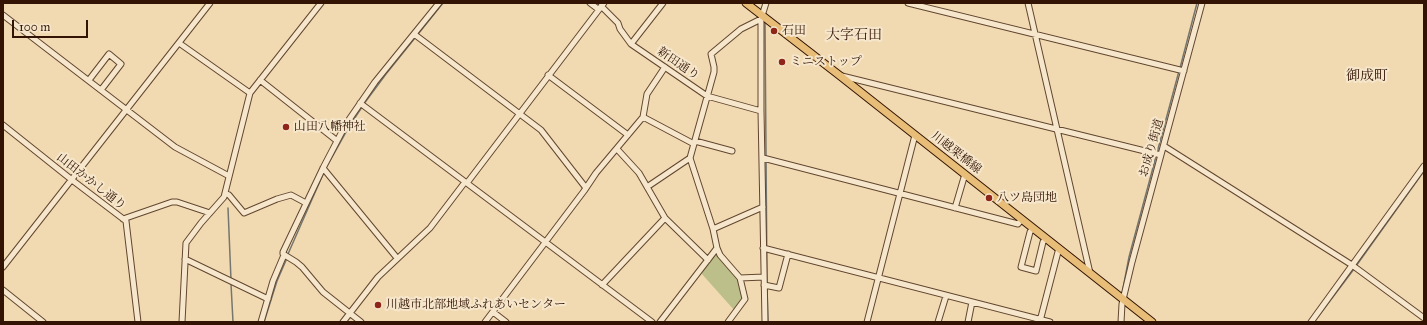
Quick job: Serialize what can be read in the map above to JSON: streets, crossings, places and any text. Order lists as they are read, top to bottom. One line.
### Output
{"streets":{"main road":["川越栗橋線"],"street":["新田通り","お成り街道","山田かかし通り"]},"crossings":[["お成り街道","川越栗橋線"]],"districts":["大字石田","御成町"],"places":["石田","ミニストップ","山田八幡神社","八ツ島団地","川越市北部地域ふれあいセンター"],"scale_bar":"100 m"}
